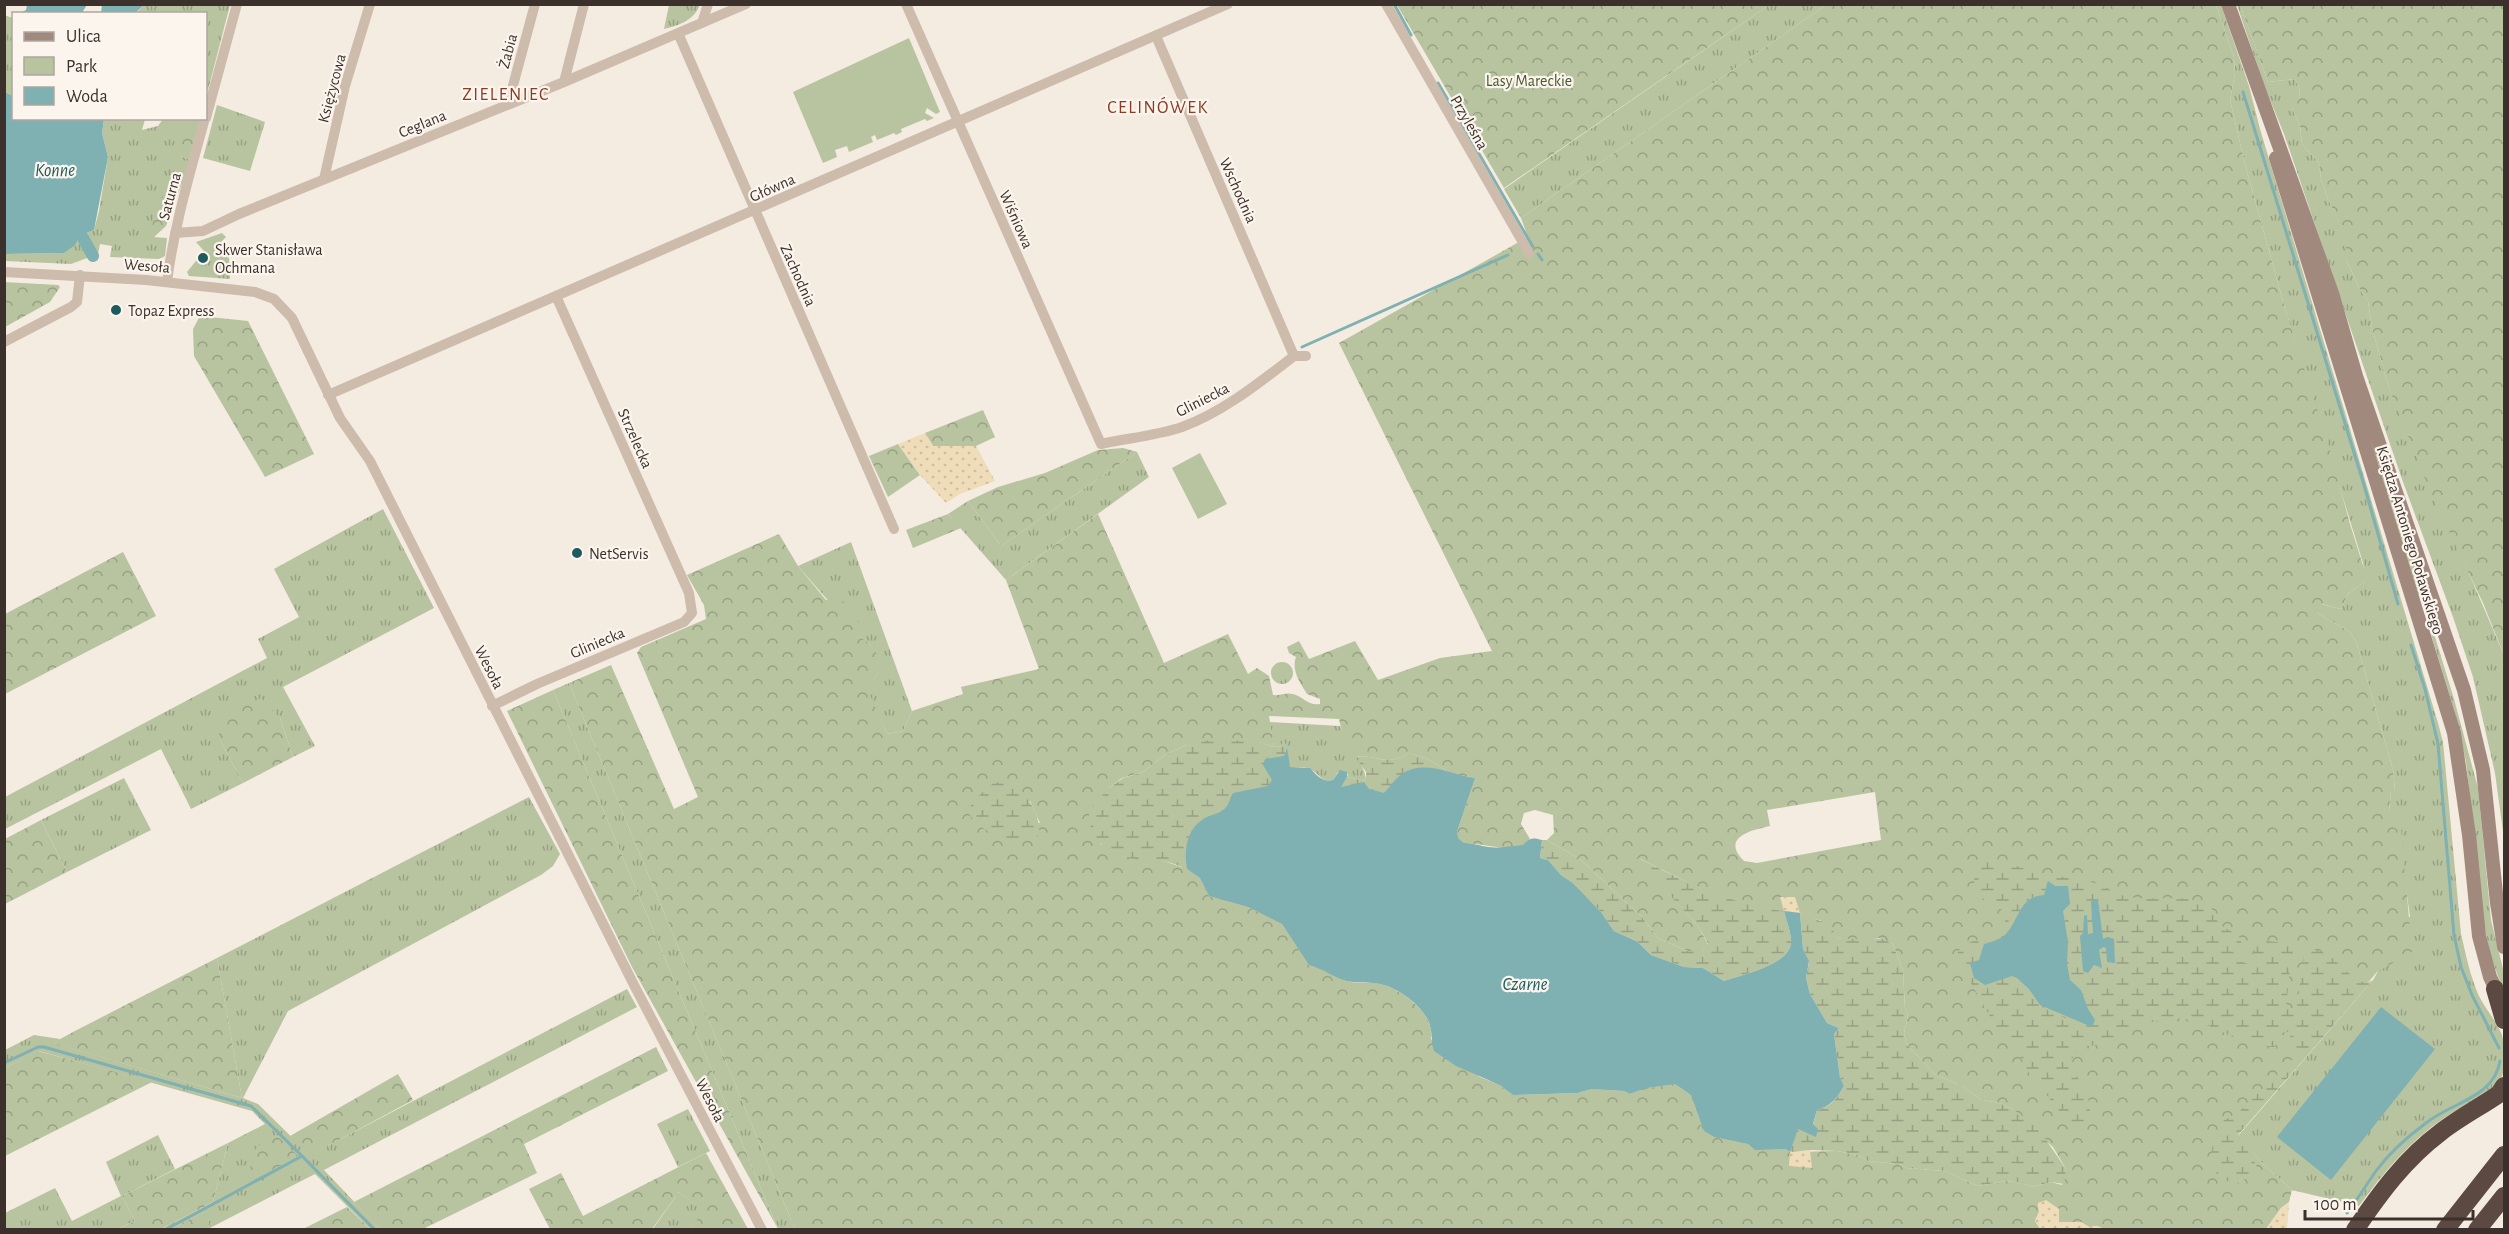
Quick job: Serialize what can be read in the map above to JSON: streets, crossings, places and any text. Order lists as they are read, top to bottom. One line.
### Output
{"streets":{"main road":["Księdza Antoniego Poławskiego"],"street":["Żabia","Księżycowa","Przyleśna","Ceglana","Główna","Wschodnia","Saturna","Wiśniowa","Wesoła","Zachodnia","Gliniecka","Strzelecka"]},"crossings":[["Żabia","Ceglana"],["Księżycowa","Ceglana"],["Ceglana","Saturna"],["Ceglana","Zachodnia"],["Główna","Wschodnia"],["Główna","Wiśniowa"],["Główna","Wesoła"],["Główna","Zachodnia"],["Główna","Strzelecka"],["Wschodnia","Gliniecka"],["Saturna","Wesoła"],["Wiśniowa","Gliniecka"],["Wesoła","Gliniecka"],["Gliniecka","Strzelecka"]],"districts":["ZIELENIEC","CELINÓWEK"],"water":["Konne","Czarne"],"parks":["Lasy Mareckie"],"places":["Skwer Stanisława Ochmana","Topaz Express","NetServis"],"legend":["Ulica","Park","Woda"],"scale_bar":"100 m"}
